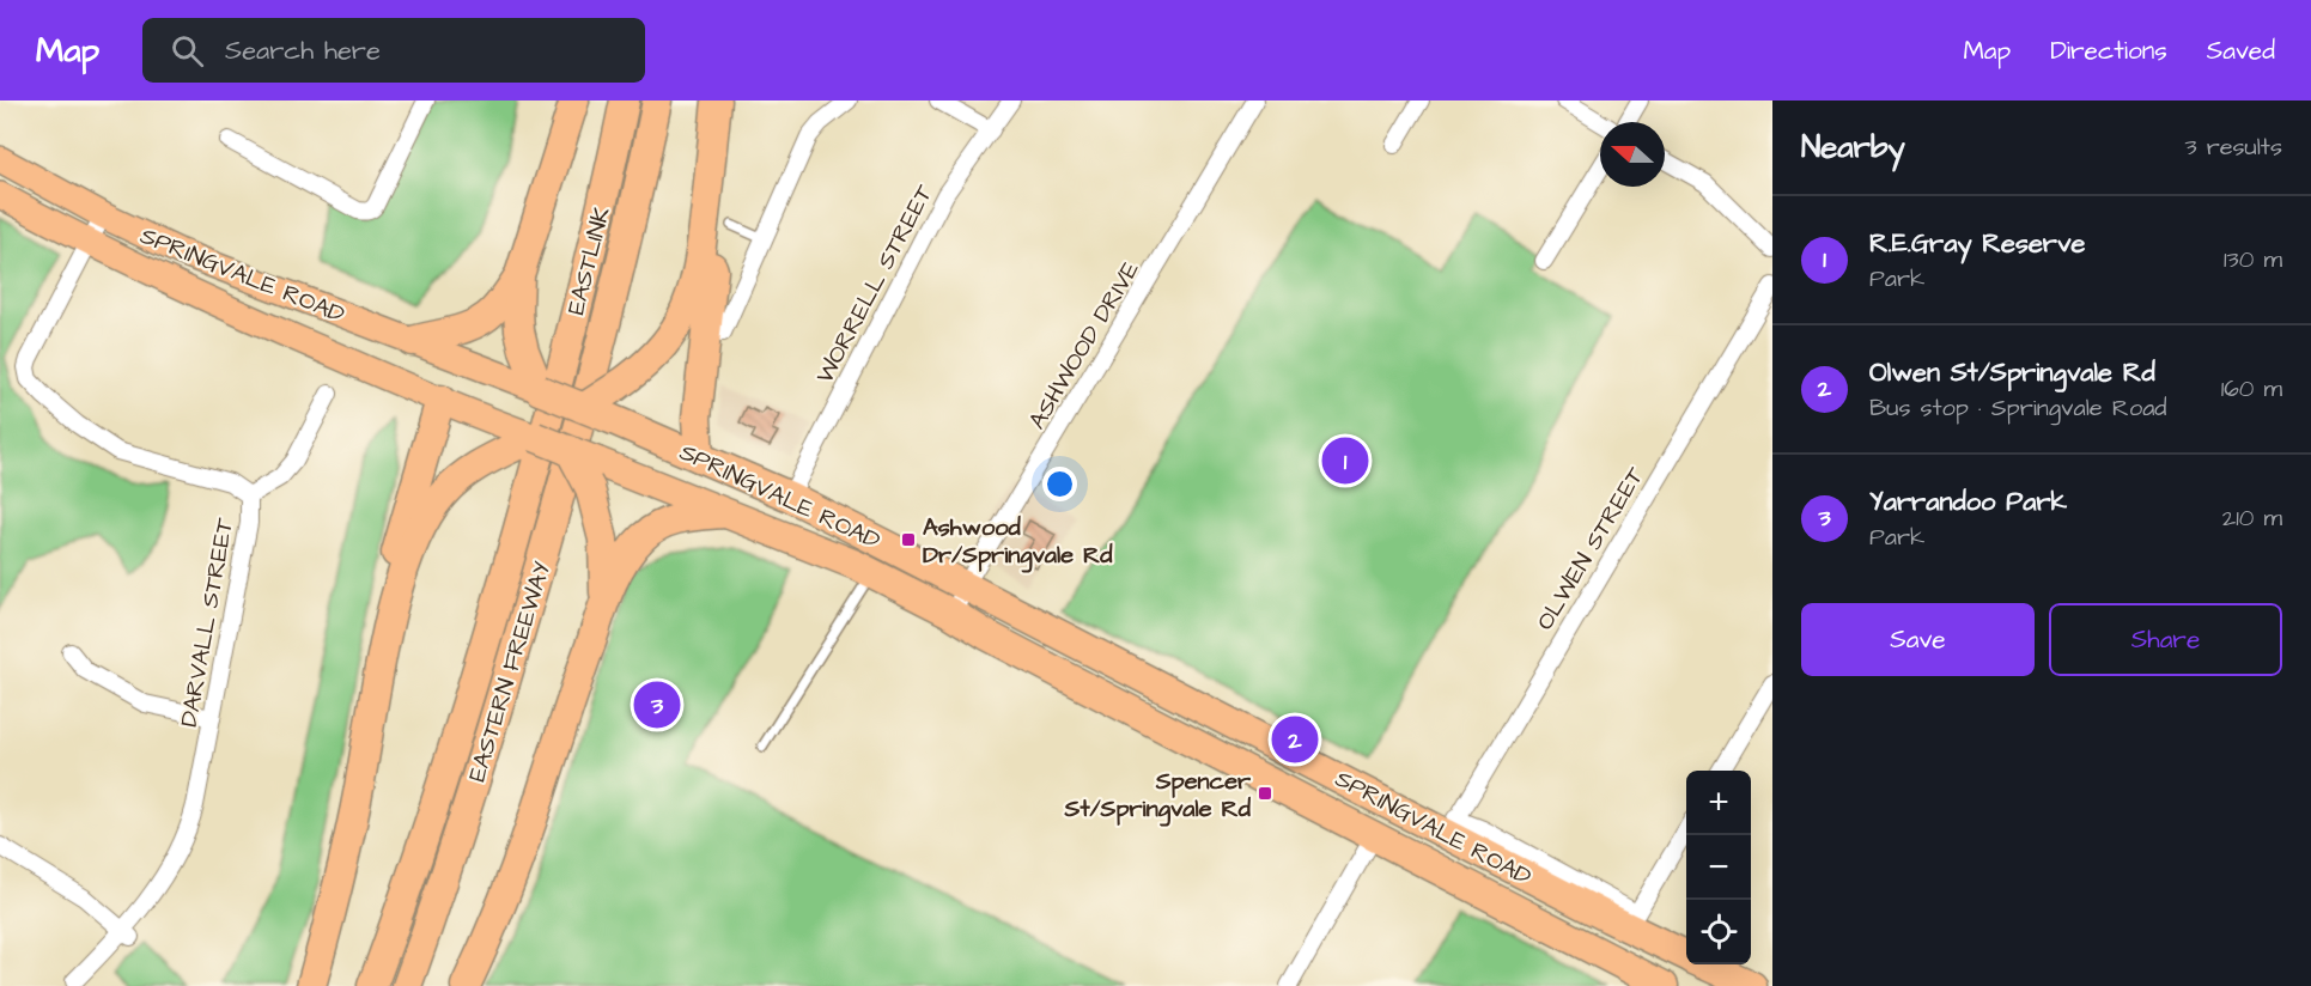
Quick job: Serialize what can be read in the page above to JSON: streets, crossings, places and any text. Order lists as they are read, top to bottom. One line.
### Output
{"streets":{"highway":["EASTLINK","SPRINGVALE ROAD","EASTERN FREEWAY"],"street":["WORRELL STREET","ASHWOOD DRIVE","OLWEN STREET","DARVALL STREET"]},"crossings":[["EASTLINK","SPRINGVALE ROAD"],["EASTLINK","EASTERN FREEWAY"],["SPRINGVALE ROAD","WORRELL STREET"],["SPRINGVALE ROAD","ASHWOOD DRIVE"],["SPRINGVALE ROAD","OLWEN STREET"],["SPRINGVALE ROAD","EASTERN FREEWAY"]],"places":{"transit":["Ashwood Dr/Springvale Rd","Spencer St/Springvale Rd"]},"north":"left","page":{"header":"Map","search":"Search here","nav":["Map","Directions","Saved"],"heading":["Nearby","3 results"],"list":[{"mark":"1","name":"R.E.Gray Reserve","note":"Park","value":"130 m"},{"mark":"2","name":"Olwen St/Springvale Rd","note":"Bus stop · Springvale Road","value":"160 m"},{"mark":"3","name":"Yarrandoo Park","note":"Park","value":"210 m"}],"pins":["1","3","2"],"buttons":["Save","Share"],"map_buttons":["+","−"]}}
